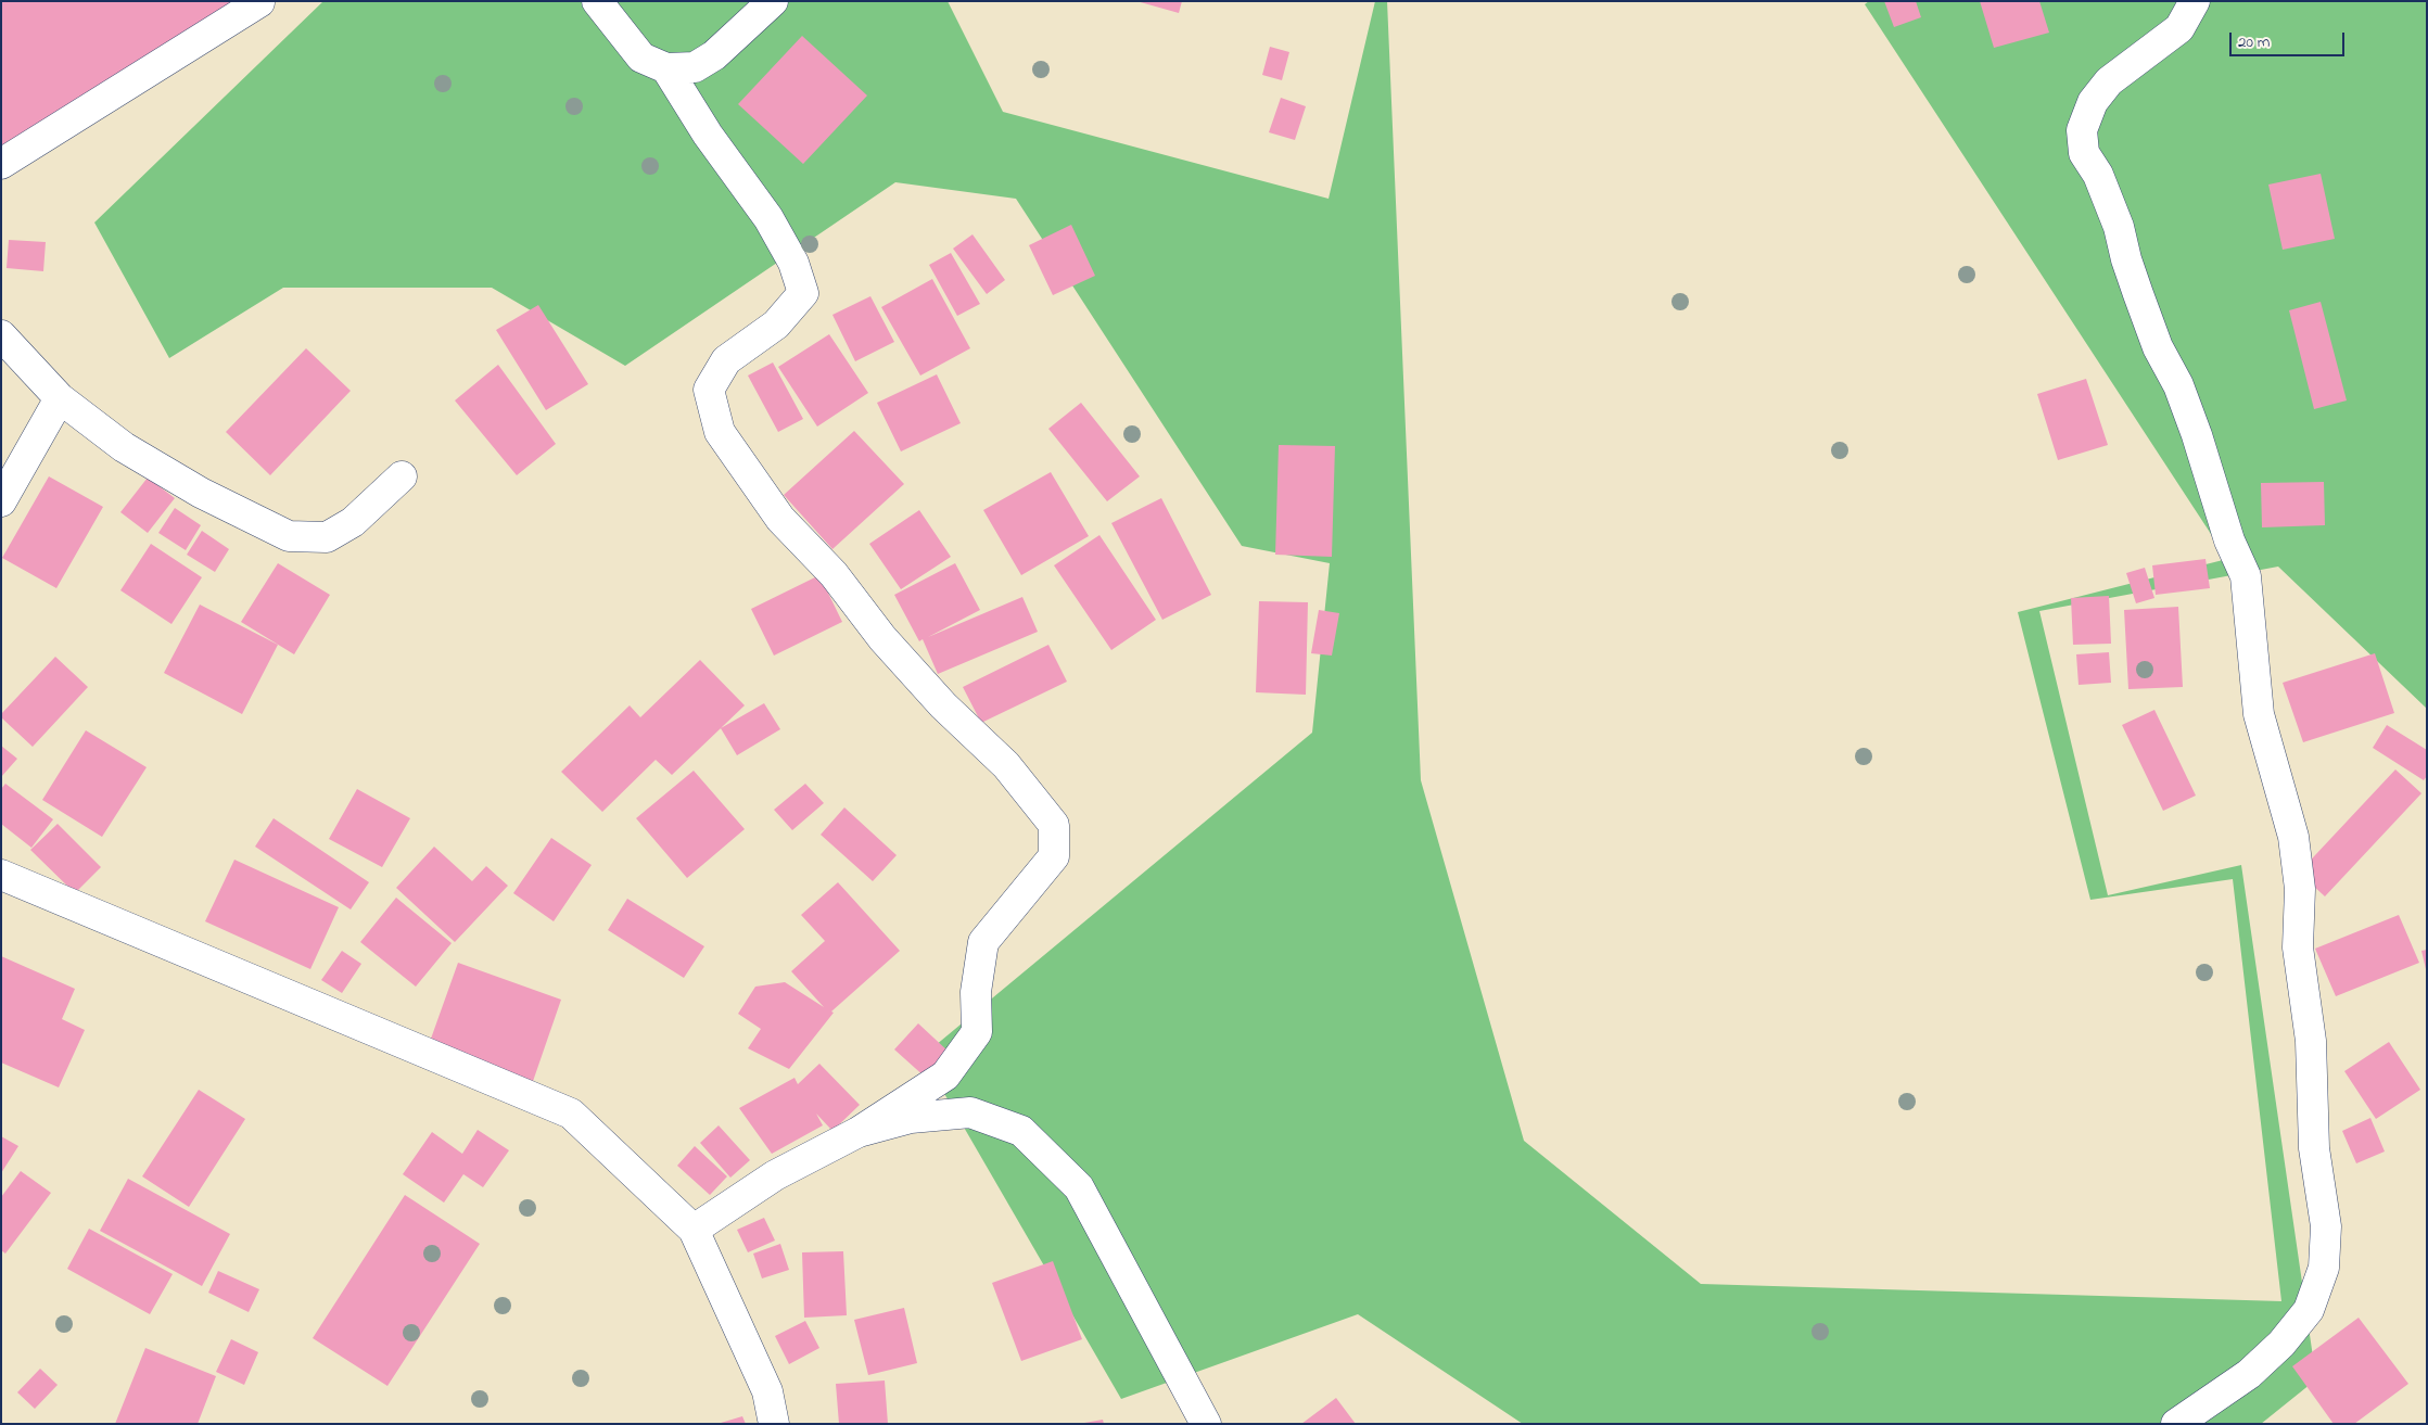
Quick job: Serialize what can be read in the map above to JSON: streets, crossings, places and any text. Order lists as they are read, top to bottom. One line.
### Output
{"scale_bar":"20 m"}
